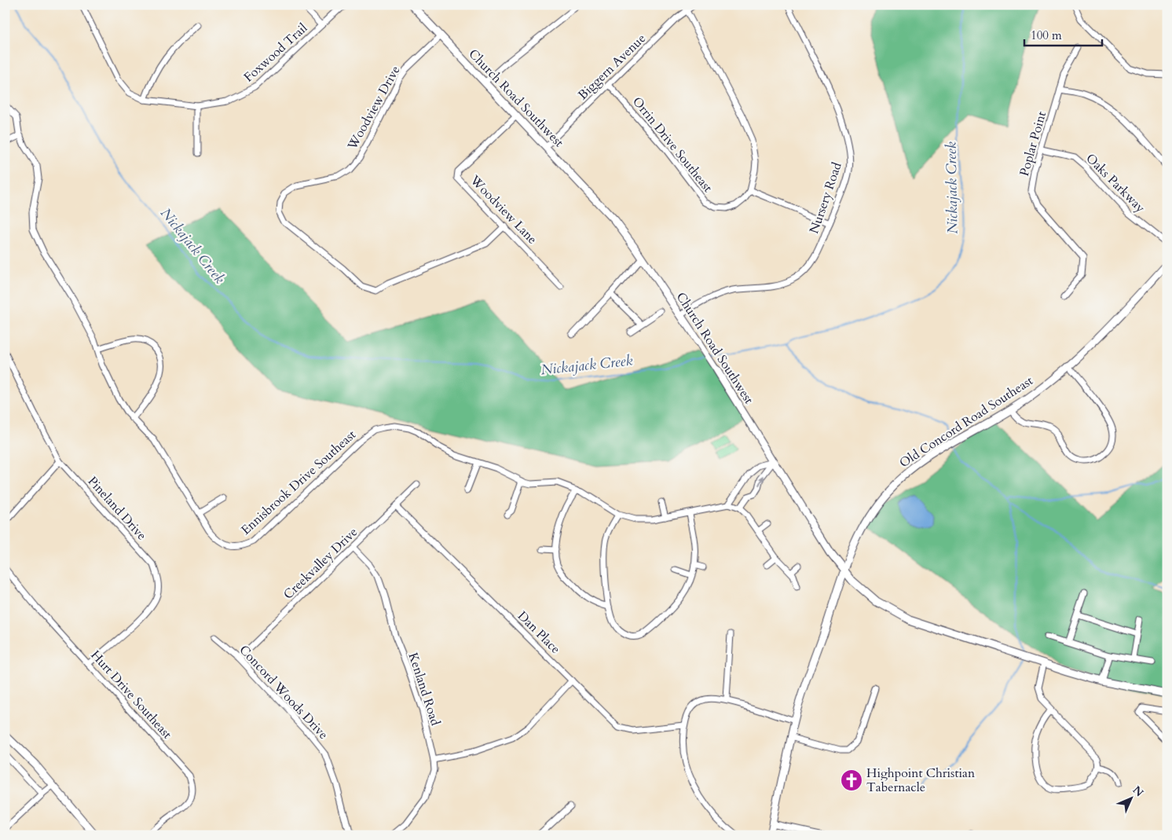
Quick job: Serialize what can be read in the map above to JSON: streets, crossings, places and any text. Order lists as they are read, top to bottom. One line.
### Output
{"streets":{"street":["Foxwood Trail","Biggern Avenue","Church Road Southwest","Woodview Drive","Poplar Point","Orrin Drive Southeast","Oaks Parkway","Nursery Road","Woodview Lane","Old Concord Road Southeast","Ennisbrook Drive Southeast","Pineland Drive","Creekvalley Drive","Dan Place","Kenland Road","Concord Woods Drive","Hurt Drive Southeast"]},"crossings":[["Biggern Avenue","Church Road Southwest"],["Biggern Avenue","Orrin Drive Southeast"],["Church Road Southwest","Woodview Drive"],["Church Road Southwest","Nursery Road"],["Church Road Southwest","Woodview Lane"],["Church Road Southwest","Old Concord Road Southeast"],["Woodview Drive","Woodview Lane"],["Poplar Point","Oaks Parkway"],["Pineland Drive","Hurt Drive Southeast"],["Creekvalley Drive","Dan Place"],["Creekvalley Drive","Kenland Road"],["Creekvalley Drive","Concord Woods Drive"]],"water":["Nickajack Creek"],"places":{"church":["Highpoint Christian Tabernacle"]},"scale_bar":"100 m","north":"top right"}
